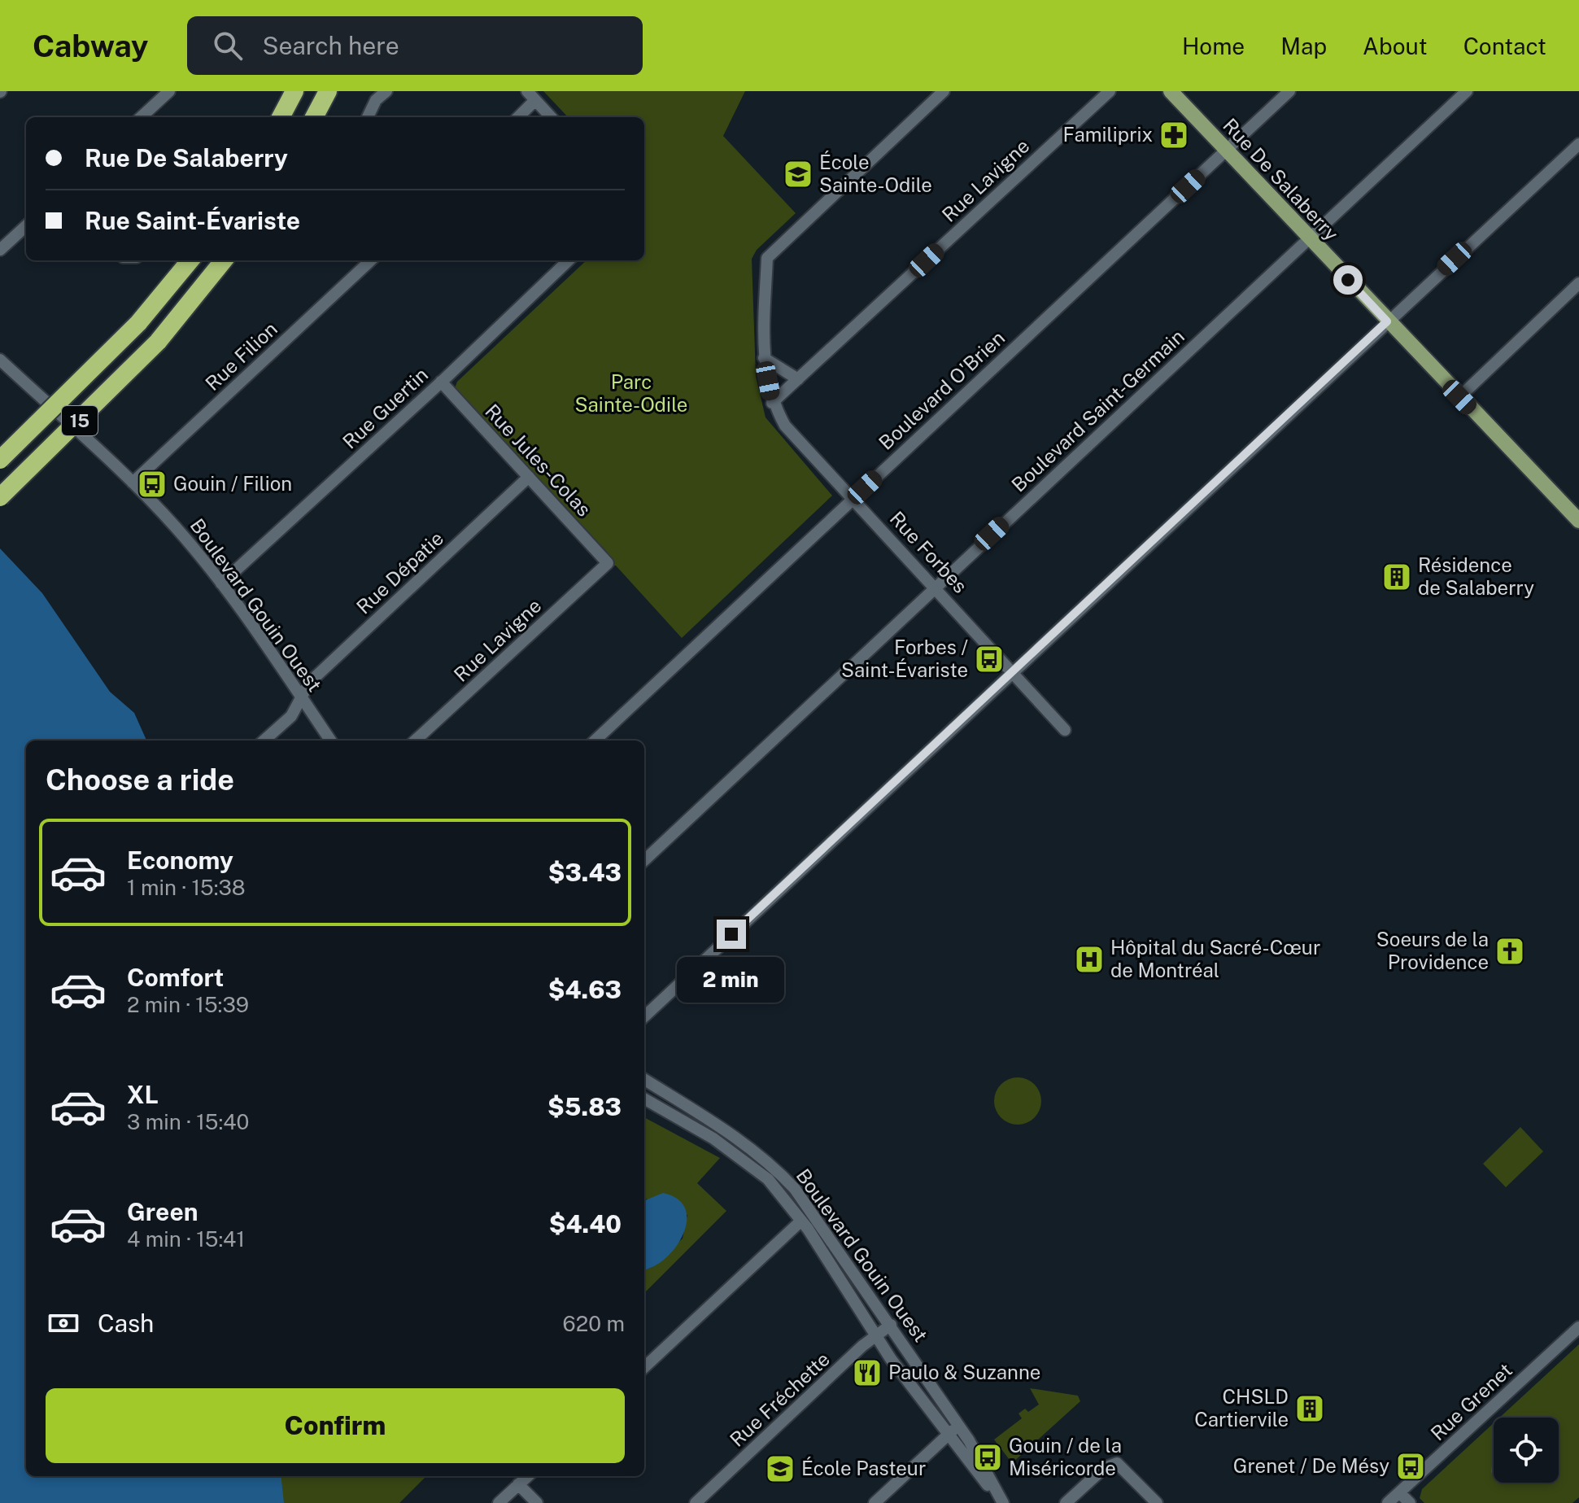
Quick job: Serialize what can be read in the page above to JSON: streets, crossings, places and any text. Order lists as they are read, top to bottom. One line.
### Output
{"streets":{"highway":["15"],"main road":["Rue De Salaberry"],"street":["Rue Lavigne","Rue Filion","Boulevard O'Brien","Rue Guertin","Boulevard Saint-Germain","Rue Jules-Colas","Rue Forbes","Rue Dépatie","Boulevard Gouin Ouest","Rue Fréchette","Rue Grenet"]},"crossings":[["Rue De Salaberry","Boulevard O'Brien"],["Rue De Salaberry","Boulevard Saint-Germain"],["Rue Lavigne","Rue Jules-Colas"],["Rue Lavigne","Rue Forbes"],["Rue Filion","Boulevard Gouin Ouest"],["Boulevard O'Brien","Rue Forbes"],["Rue Guertin","Rue Jules-Colas"],["Rue Guertin","Boulevard Gouin Ouest"],["Boulevard Saint-Germain","Rue Forbes"],["Rue Jules-Colas","Rue Dépatie"],["Rue Dépatie","Boulevard Gouin Ouest"],["Boulevard Gouin Ouest","Rue Fréchette"]],"parks":["Parc Sainte-Odile"],"places":{"pharmacy":["Familiprix"],"school or university":["École Sainte-Odile","École Pasteur"],"bus stop":["Gouin / Filion","Forbes / Saint-Évariste","Gouin / de la Miséricorde","Grenet / De Mésy"],"building":["Résidence de Salaberry","CHSLD Cartiervile"],"church":["Soeurs de la Providence"],"hospital":["Hôpital du Sacré-Cœur de Montréal"],"restaurant":["Paulo & Suzanne"]},"page":{"header":"Cabway","search":"Search here","nav":["Home","Map","About","Contact"],"banner":["Rue De Salaberry","Rue Saint-Évariste"],"heading":"Choose a ride","list":[{"name":"Economy","note":"1 min · 15:38","value":"$3.43"},{"name":"Comfort","note":"2 min · 15:39","value":"$4.63"},{"name":"XL","note":"3 min · 15:40","value":"$5.83"},{"name":"Green","note":"4 min · 15:41","value":"$4.40"}],"bubble":"2 min","pay":["Cash","620 m"],"buttons":"Confirm"}}
